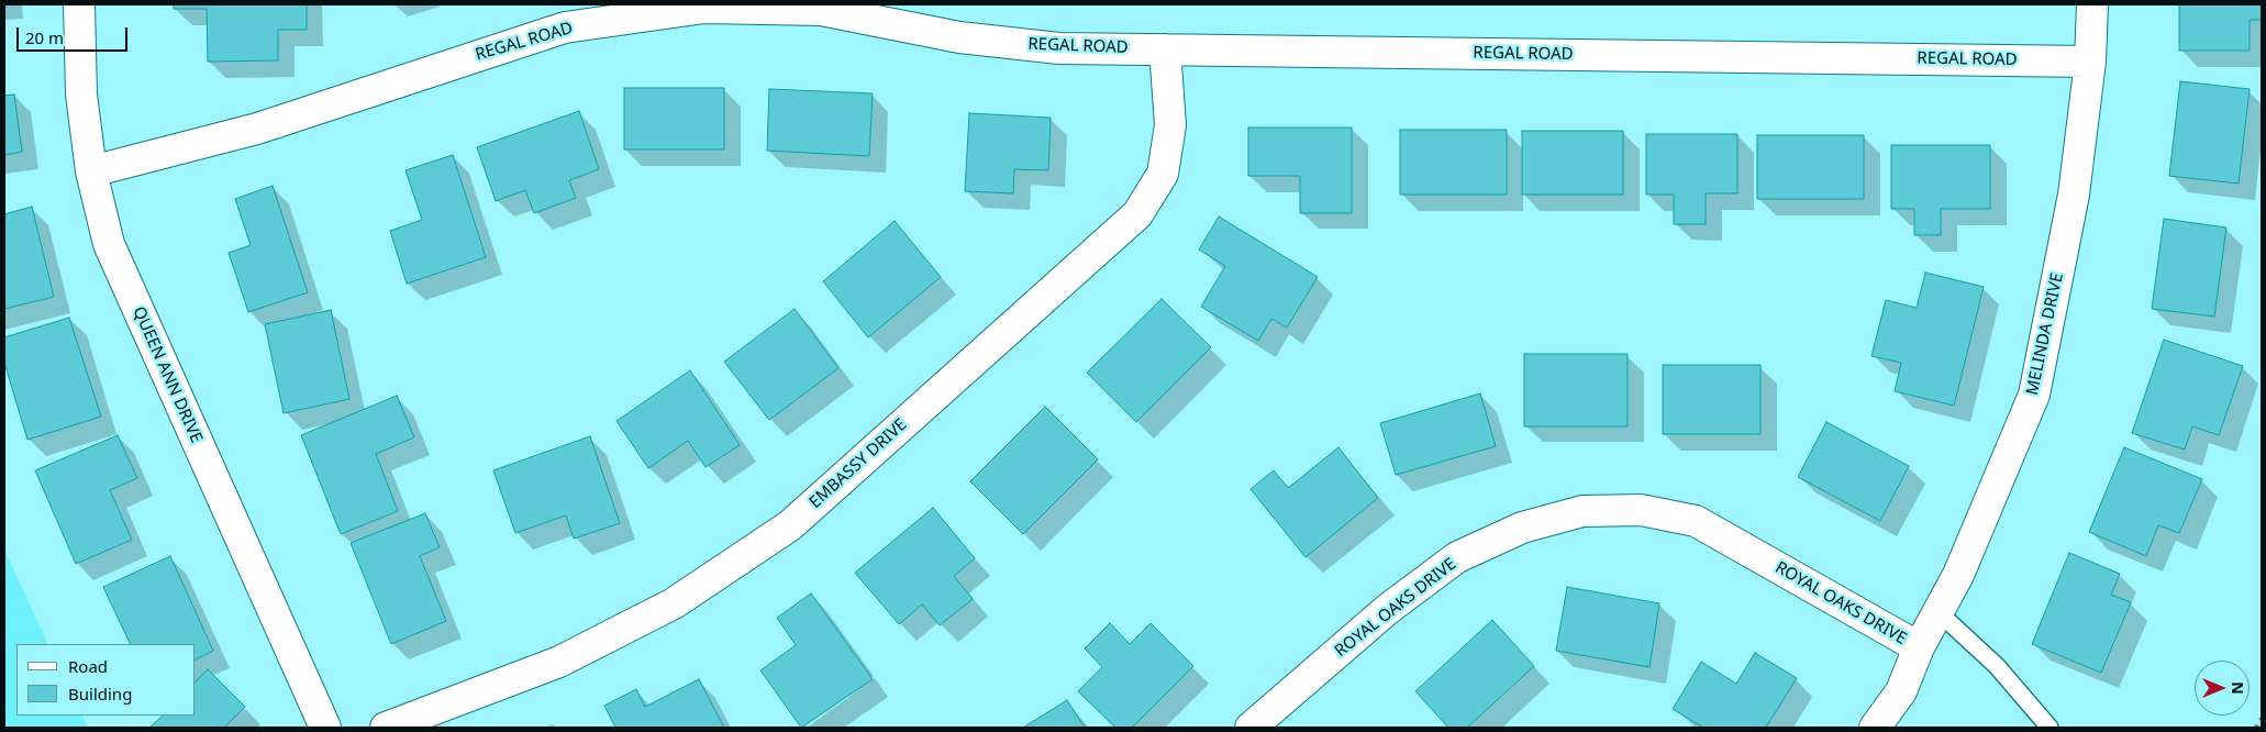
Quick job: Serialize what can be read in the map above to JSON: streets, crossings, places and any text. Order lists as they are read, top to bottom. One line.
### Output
{"streets":{"street":["REGAL ROAD","MELINDA DRIVE","QUEEN ANN DRIVE","EMBASSY DRIVE","ROYAL OAKS DRIVE"]},"crossings":[["REGAL ROAD","MELINDA DRIVE"],["REGAL ROAD","QUEEN ANN DRIVE"],["REGAL ROAD","EMBASSY DRIVE"],["MELINDA DRIVE","ROYAL OAKS DRIVE"]],"legend":["Road","Building"],"scale_bar":"20 m","north":"right"}
